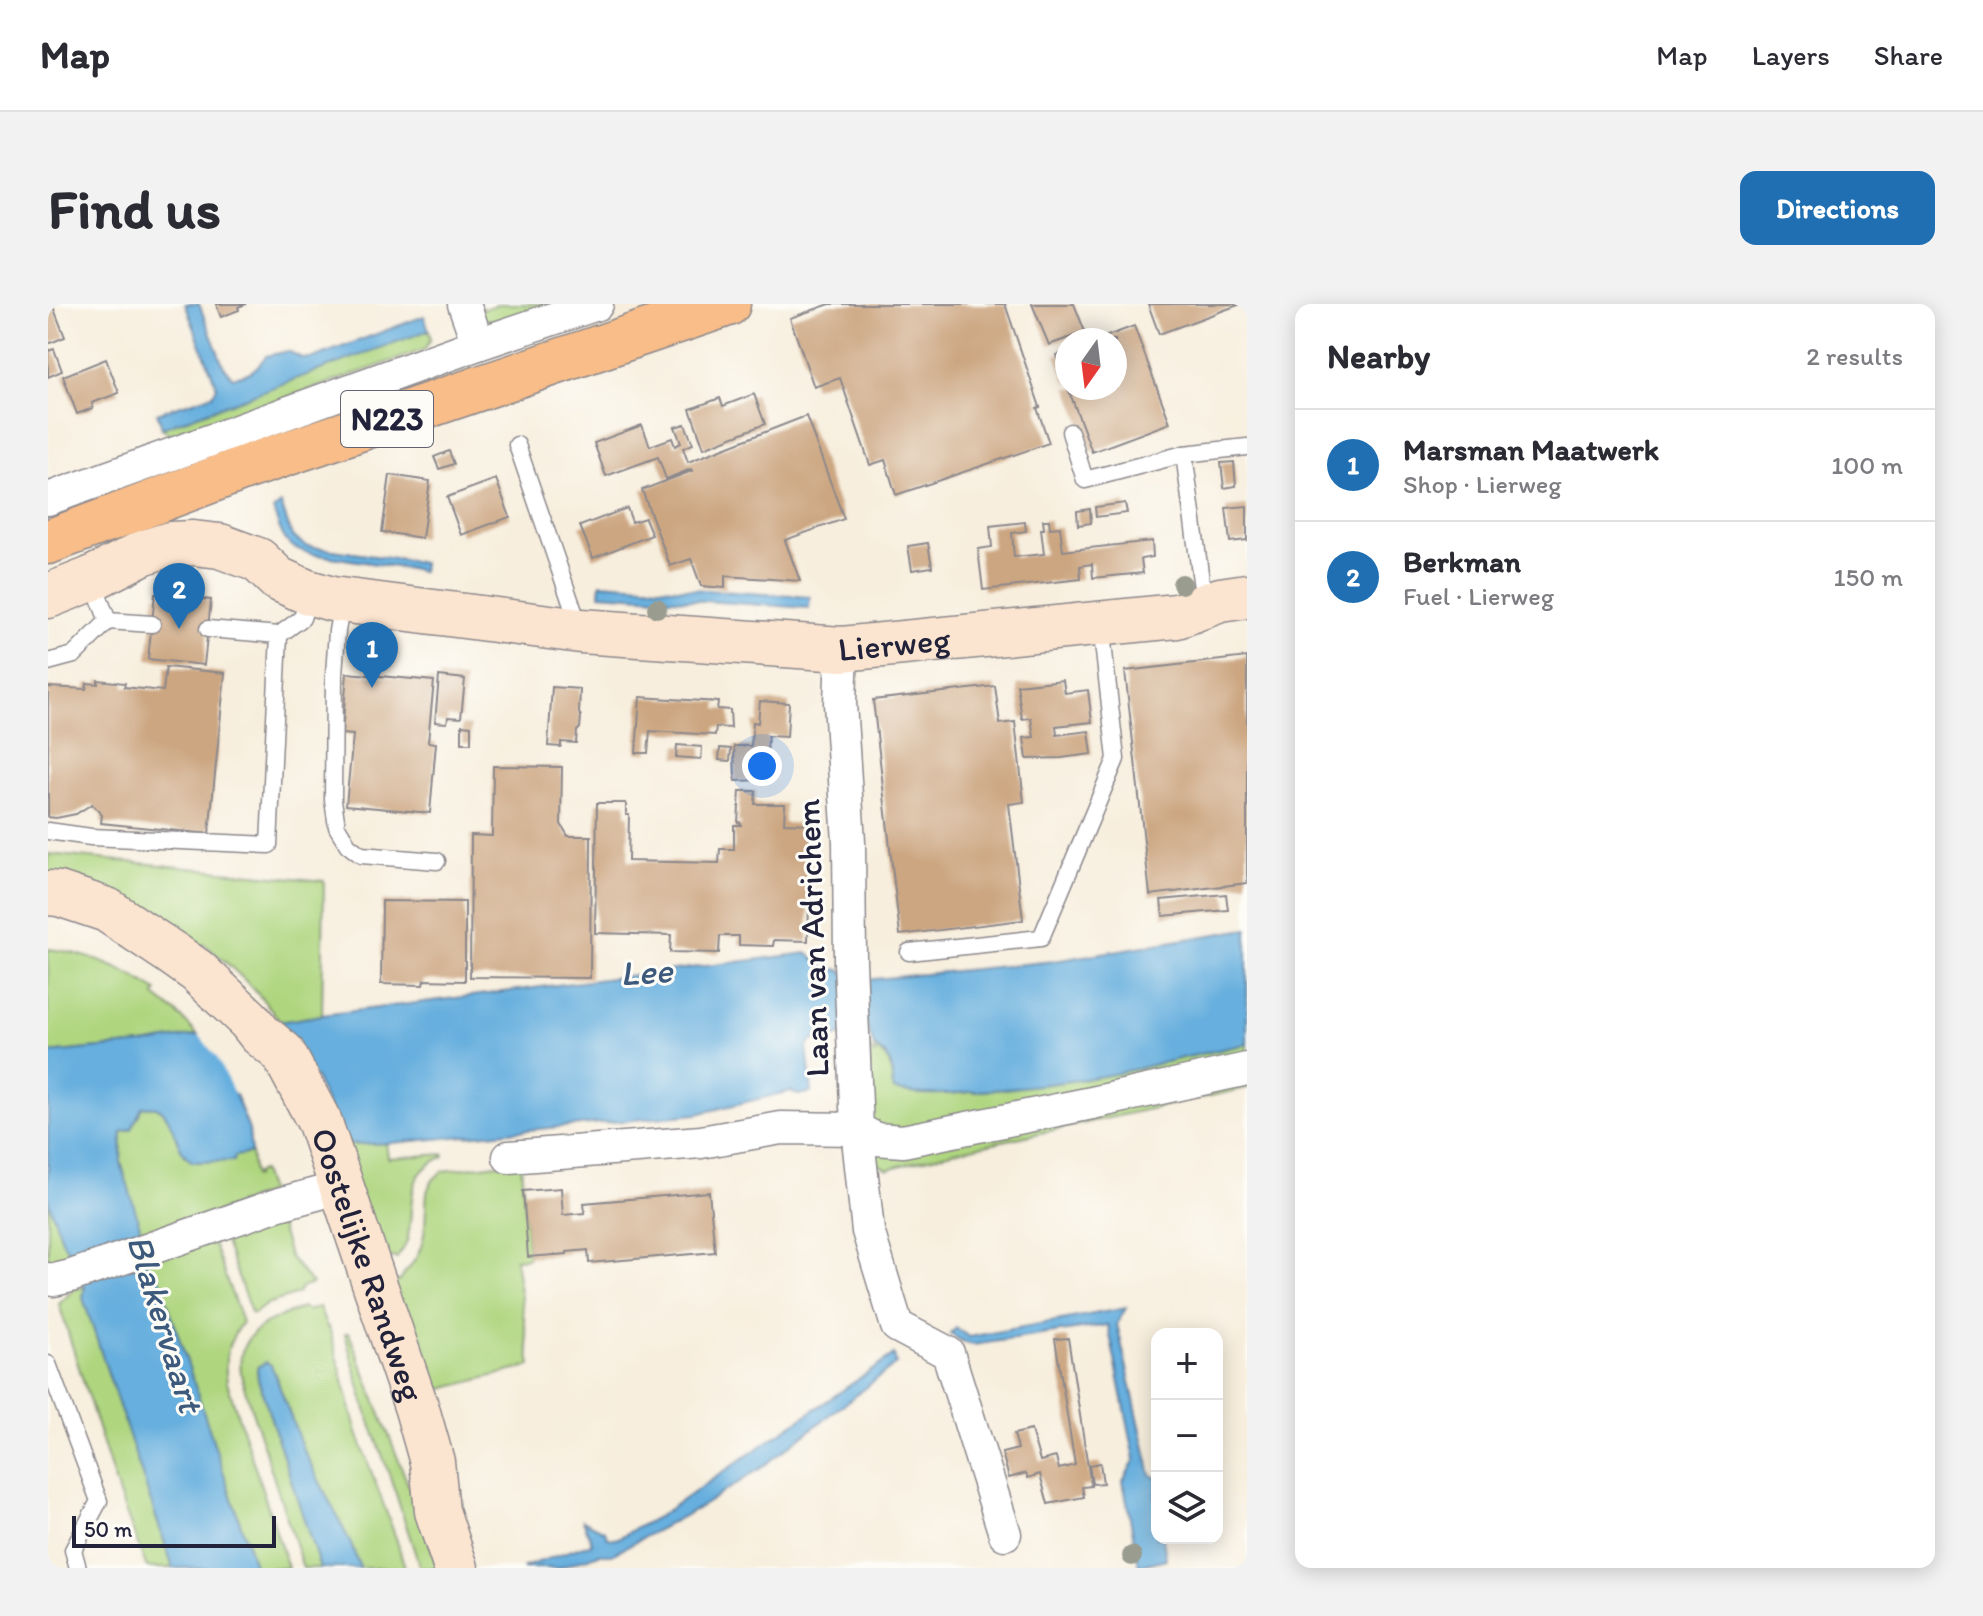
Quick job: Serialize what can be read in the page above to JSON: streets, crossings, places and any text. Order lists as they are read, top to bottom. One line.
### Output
{"streets":{"main road":["N223"],"street":["Lierweg","Laan van Adrichem","Oostelijke Randweg"]},"crossings":[["Lierweg","Laan van Adrichem"]],"water":["Lee","Blakervaart"],"scale_bar":"50 m","north":"bottom","page":{"header":"Map","nav":["Map","Layers","Share"],"buttons":"Directions","title":"Find us","heading":["Nearby","2 results"],"list":[{"mark":"1","name":"Marsman Maatwerk","note":"Shop · Lierweg","value":"100 m"},{"mark":"2","name":"Berkman","note":"Fuel · Lierweg","value":"150 m"}],"pins":["2","1"],"map_buttons":["+","−"],"scale":"50 m"}}
